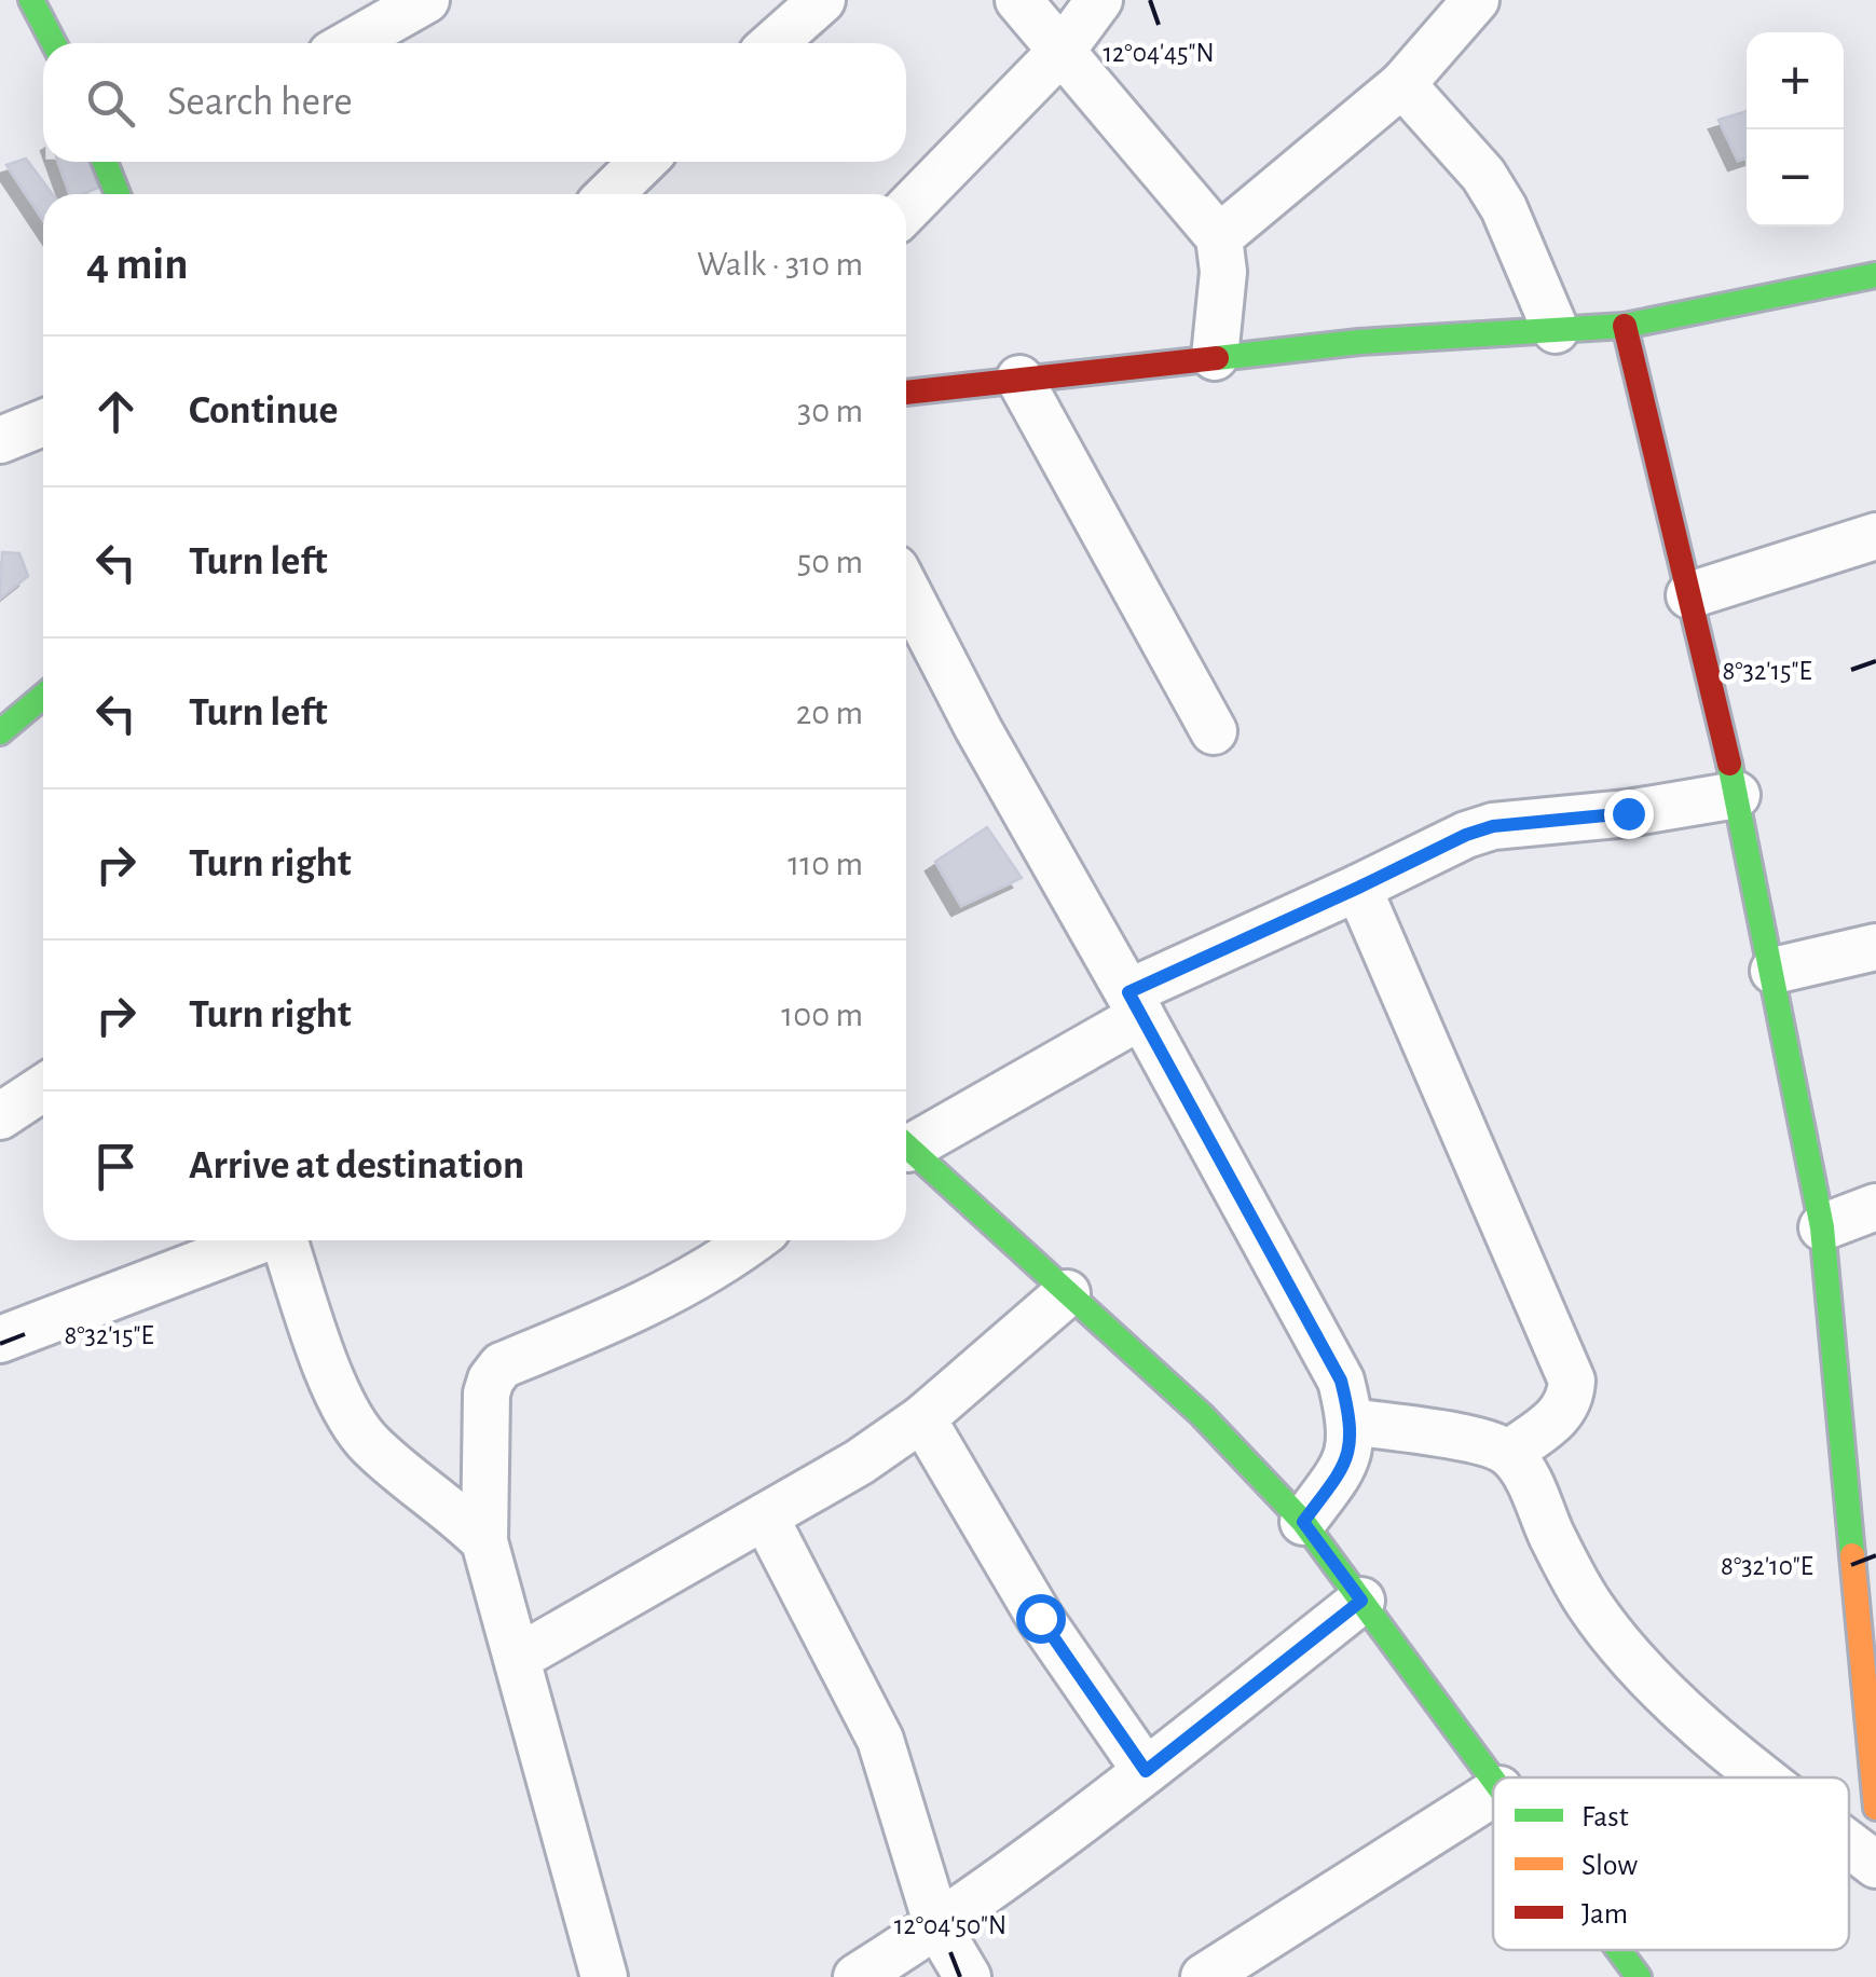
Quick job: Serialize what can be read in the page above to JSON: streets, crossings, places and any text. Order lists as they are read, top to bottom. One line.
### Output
{"legend":["Fast","Slow","Jam"],"page":{"map_buttons":["+","−"],"search":"Search here","heading":["4 min","Walk · 310 m"],"list":[["Continue","30 m"],["Turn left","50 m"],["Turn left","20 m"],["Turn right","110 m"],["Turn right","100 m"],"Arrive at destination"]},"coordinates":["12°04'45\"N","8°32'15\"E","8°32'10\"E","12°04'50\"N"]}
